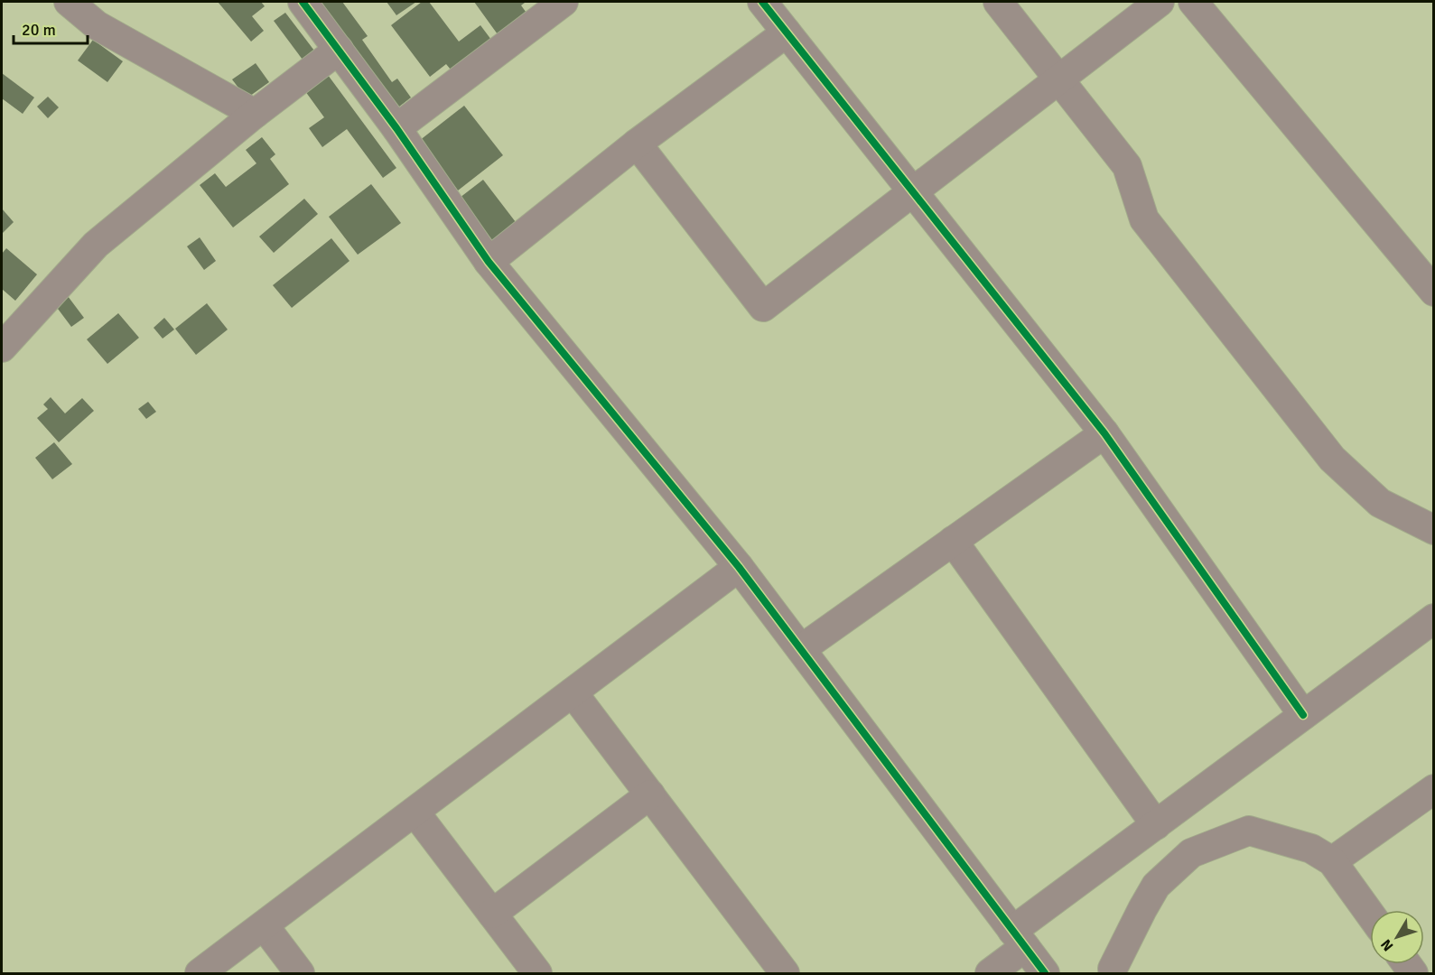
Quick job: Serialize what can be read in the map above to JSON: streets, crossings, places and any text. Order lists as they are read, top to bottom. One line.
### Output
{"scale_bar":"20 m","north":"bottom left"}
